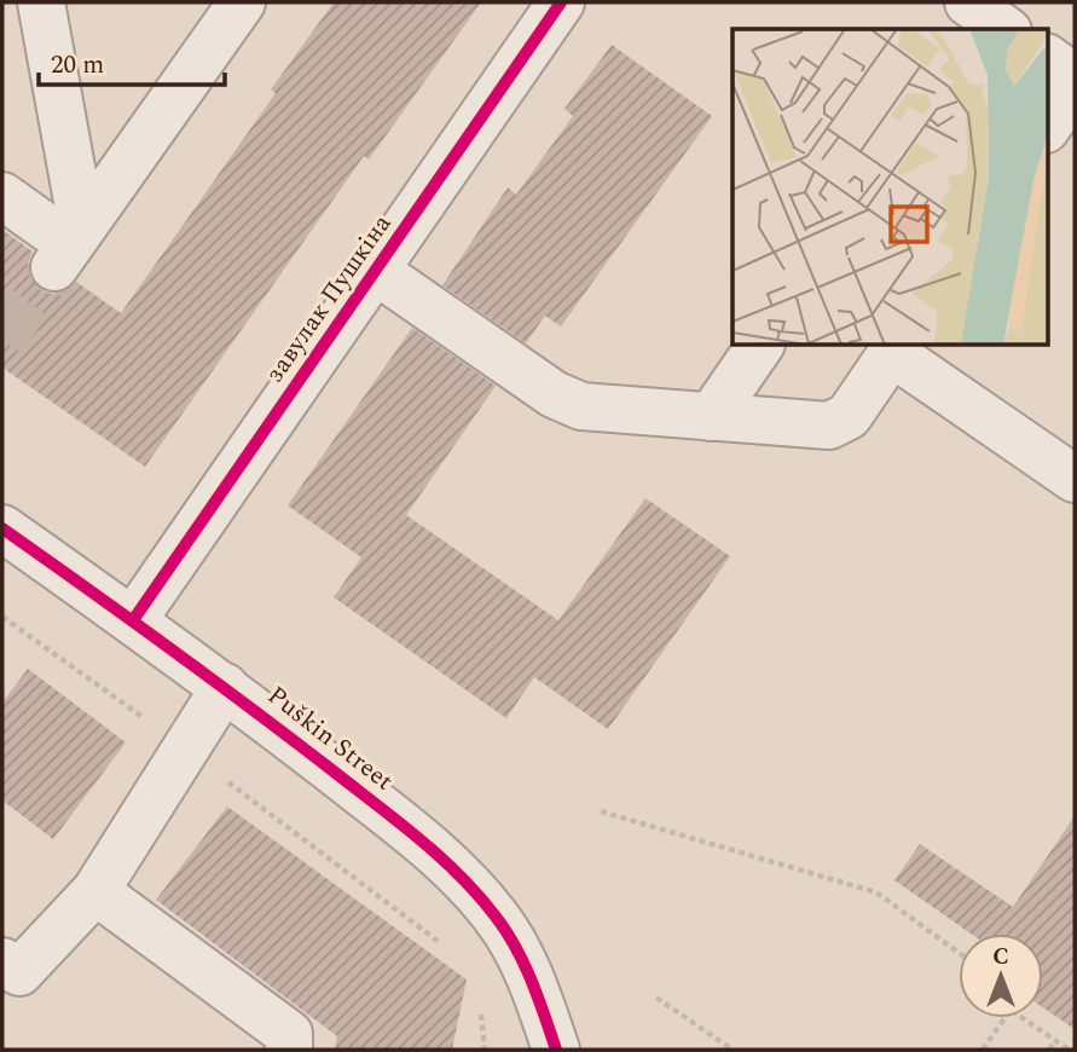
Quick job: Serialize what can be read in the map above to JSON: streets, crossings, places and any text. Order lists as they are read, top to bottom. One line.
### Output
{"streets":{"street":["завулак Пушкіна","Puškin Street"]},"crossings":[["завулак Пушкіна","Puškin Street"]],"scale_bar":"20 m","north":"top"}
